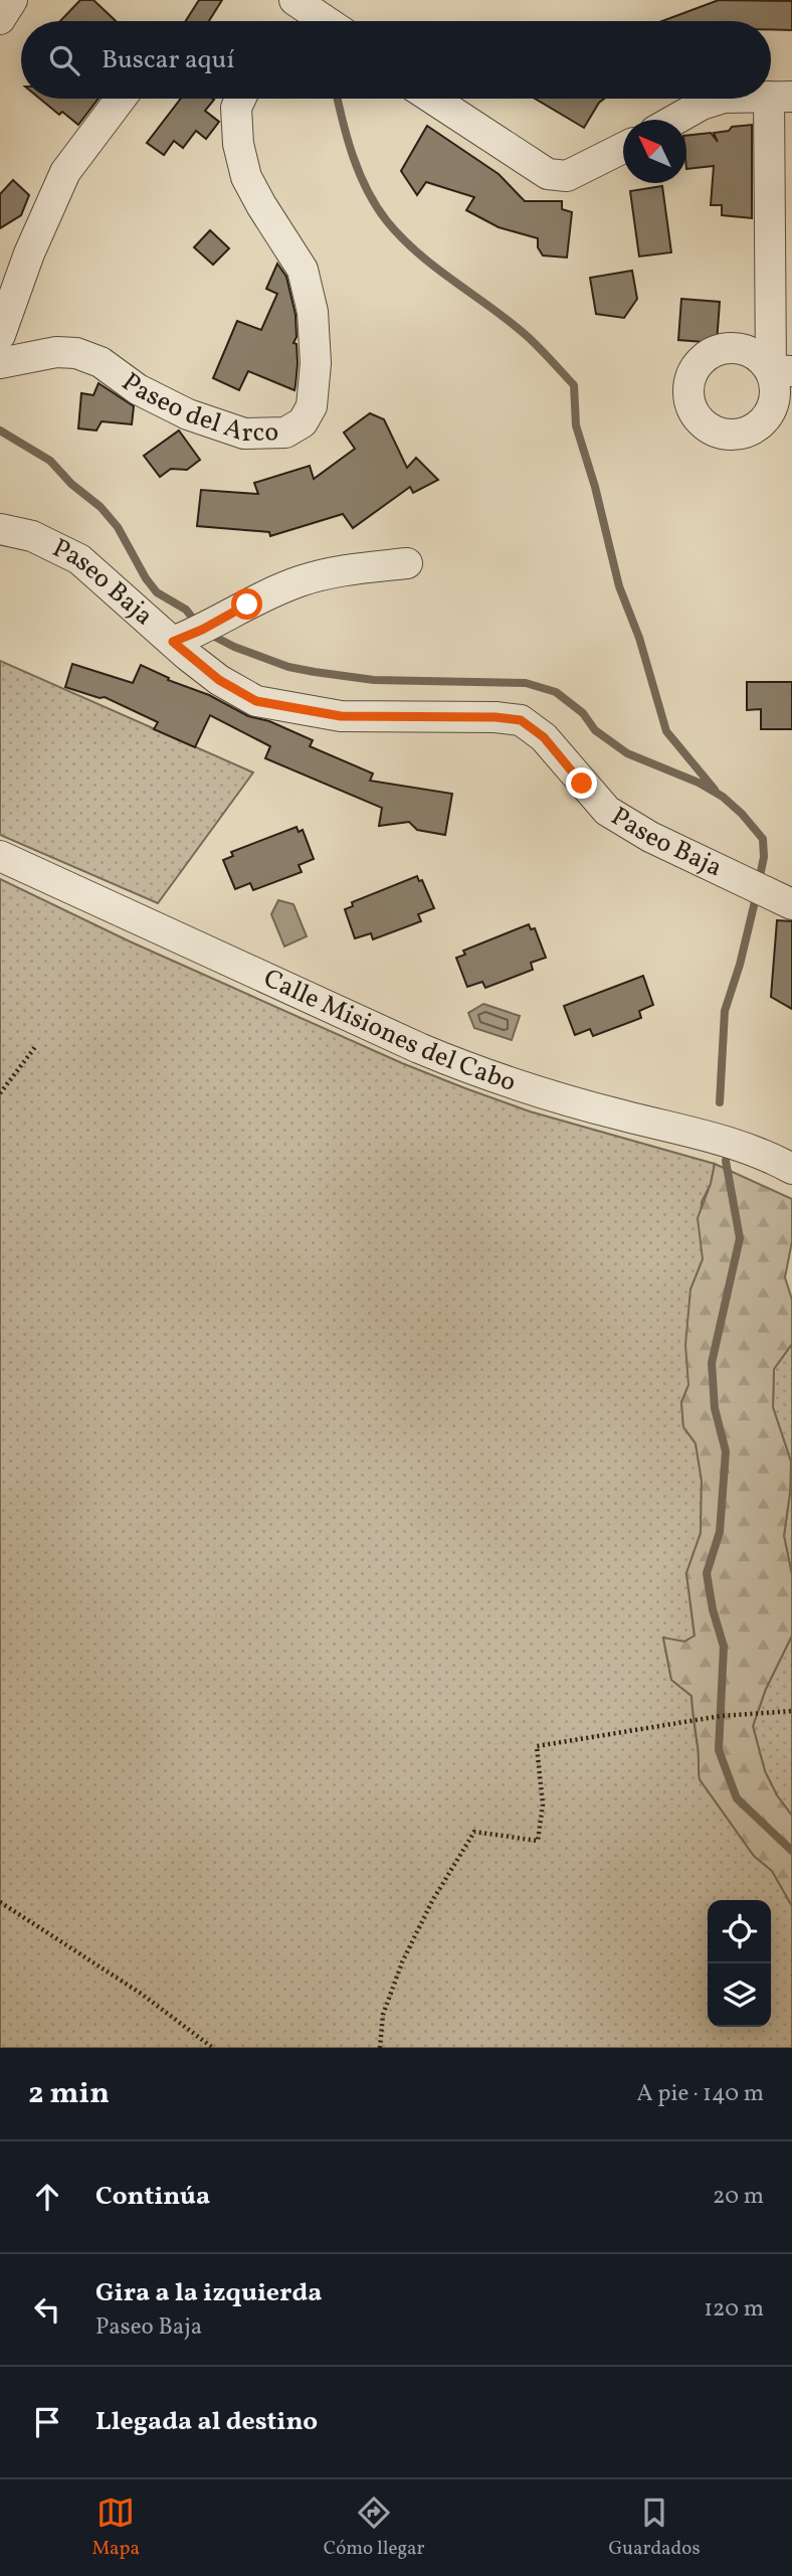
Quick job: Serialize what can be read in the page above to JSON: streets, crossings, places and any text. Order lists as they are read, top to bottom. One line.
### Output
{"streets":{"street":["Paseo del Arco","Paseo Baja","Calle Misiones del Cabo"]},"north":"top left","page":{"search":"Buscar aquí","heading":["2 min","A pie · 140 m"],"list":[["Continúa","20 m"],["Gira a la izquierda","Paseo Baja","120 m"],"Llegada al destino"],"nav":["Mapa","Cómo llegar","Guardados"]}}
